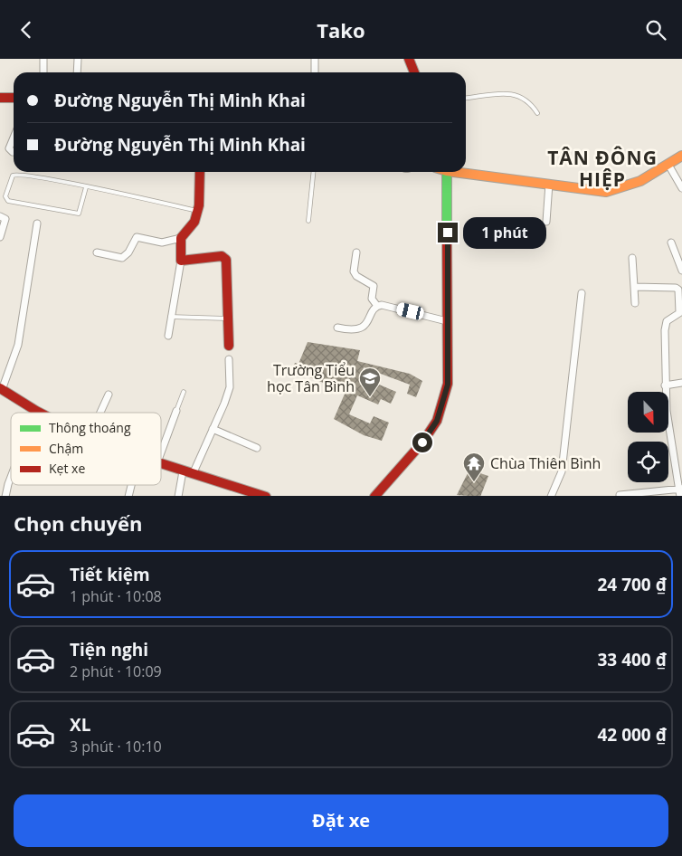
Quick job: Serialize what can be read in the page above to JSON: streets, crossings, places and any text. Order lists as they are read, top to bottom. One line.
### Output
{"districts":["TÂN ĐÔNG HIỆP"],"places":{"school or university":["Trường Tiểu học Tân Bình"],"temple":["Chùa Thiên Bình"]},"legend":["Thông thoáng","Chậm","Kẹt xe"],"north":"bottom","page":{"header":"Tako","banner":["Đường Nguyễn Thị Minh Khai","Đường Nguyễn Thị Minh Khai"],"bubble":"1 phút","heading":"Chọn chuyến","list":[{"name":"Tiết kiệm","note":"1 phút · 10:08","value":"24 700 ₫"},{"name":"Tiện nghi","note":"2 phút · 10:09","value":"33 400 ₫"},{"name":"XL","note":"3 phút · 10:10","value":"42 000 ₫"}],"buttons":"Đặt xe"}}
